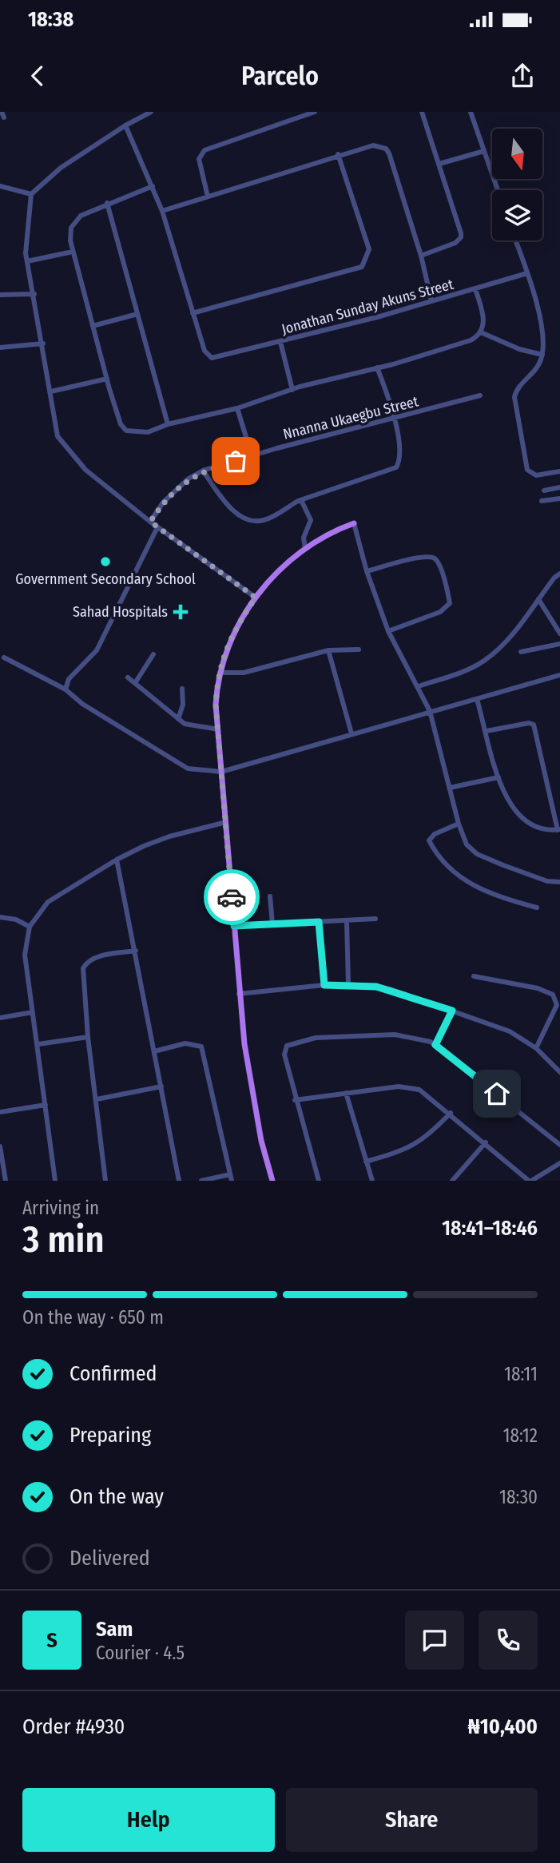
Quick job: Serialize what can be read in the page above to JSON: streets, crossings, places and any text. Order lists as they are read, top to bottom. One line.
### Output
{"streets":{"street":["Jonathan Sunday Akuns Street","Nnanna Ukaegbu Street"]},"places":{"other":["Government Secondary School"],"health":["Sahad Hospitals"]},"north":"bottom","page":{"status":"18:38","header":"Parcelo","heading":["3 min","Arriving in","18:41–18:46"],"panel":["Sam","Courier · 4.5","Order #4930","₦10,400"],"bar":"On the way · 650 m","list":[["Confirmed","18:11"],["Preparing","18:12"],["On the way","18:30"],"Delivered"],"round":"S","buttons":["Help","Share"]}}
